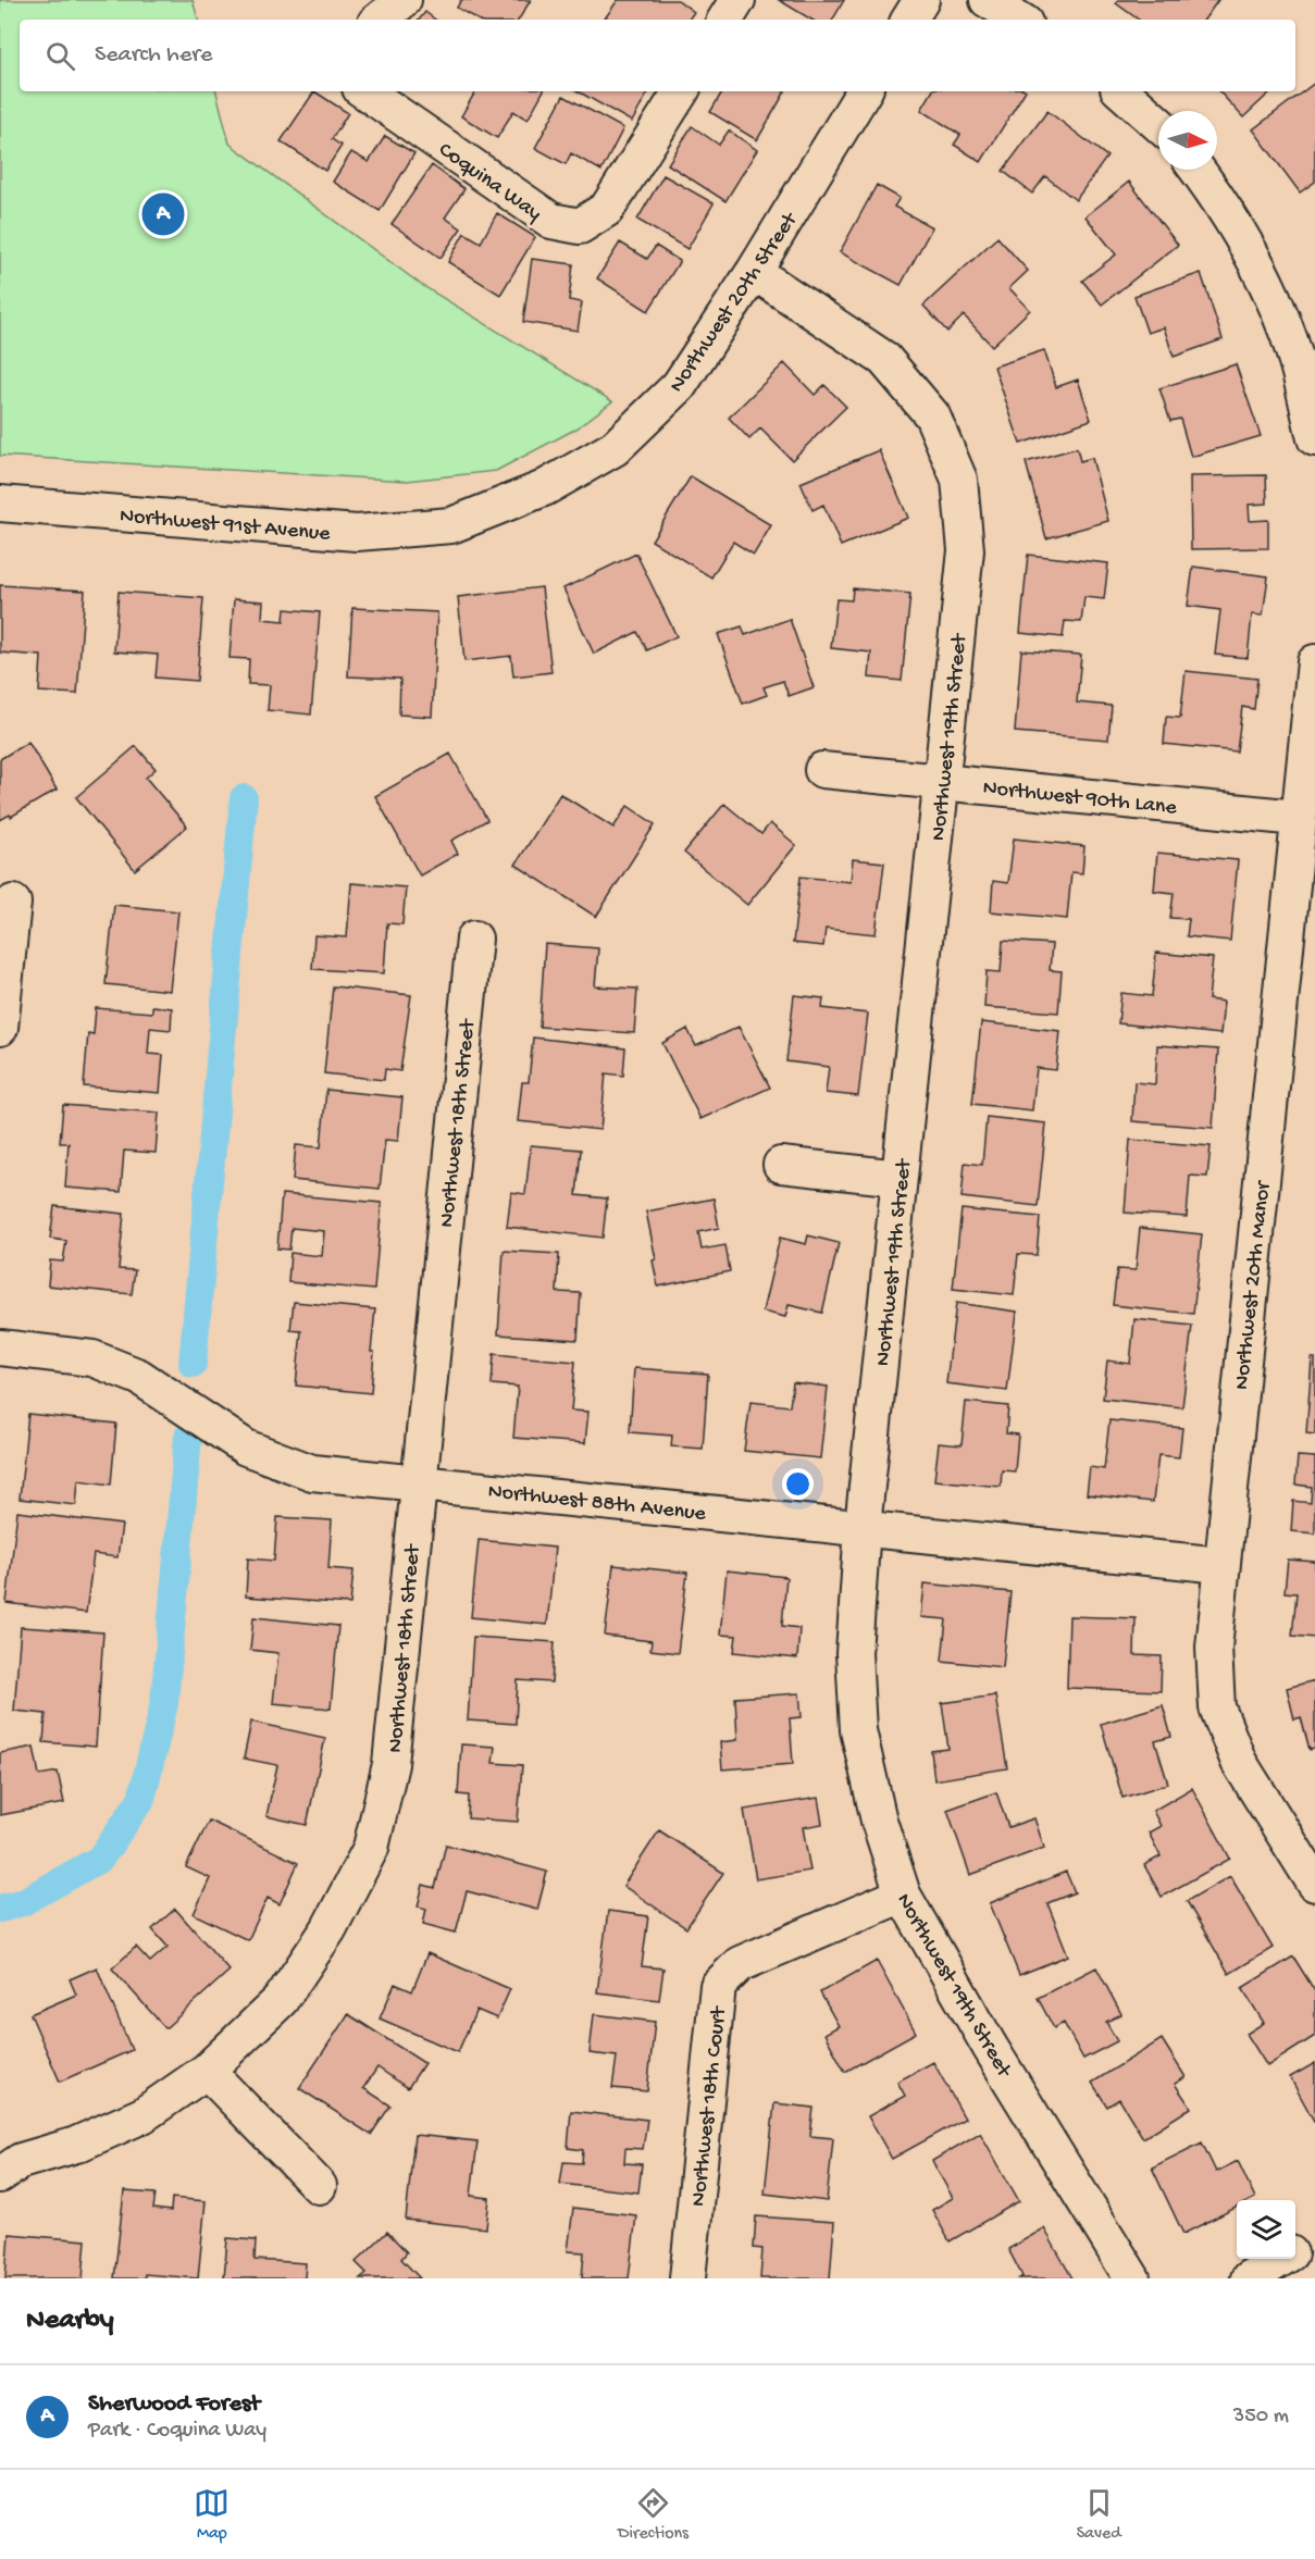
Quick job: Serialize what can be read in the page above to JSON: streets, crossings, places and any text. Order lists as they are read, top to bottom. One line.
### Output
{"streets":{"street":["Coquina Way","Northwest 20th Street","Northwest 91st Avenue","Northwest 19th Street","Northwest 90th Lane","Northwest 18th Street","Northwest 20th Manor","Northwest 88th Avenue","Northwest 18th Court"]},"crossings":[["Northwest 20th Street","Northwest 91st Avenue"],["Northwest 20th Street","Northwest 19th Street"],["Northwest 19th Street","Northwest 90th Lane"],["Northwest 19th Street","Northwest 88th Avenue"],["Northwest 19th Street","Northwest 18th Court"],["Northwest 90th Lane","Northwest 20th Manor"],["Northwest 18th Street","Northwest 88th Avenue"],["Northwest 20th Manor","Northwest 88th Avenue"]],"north":"right","page":{"search":"Search here","pins":"A","heading":"Nearby","list":[{"mark":"A","name":"Sherwood Forest","note":"Park · Coquina Way","value":"350 m"}],"nav":["Map","Directions","Saved"]}}
